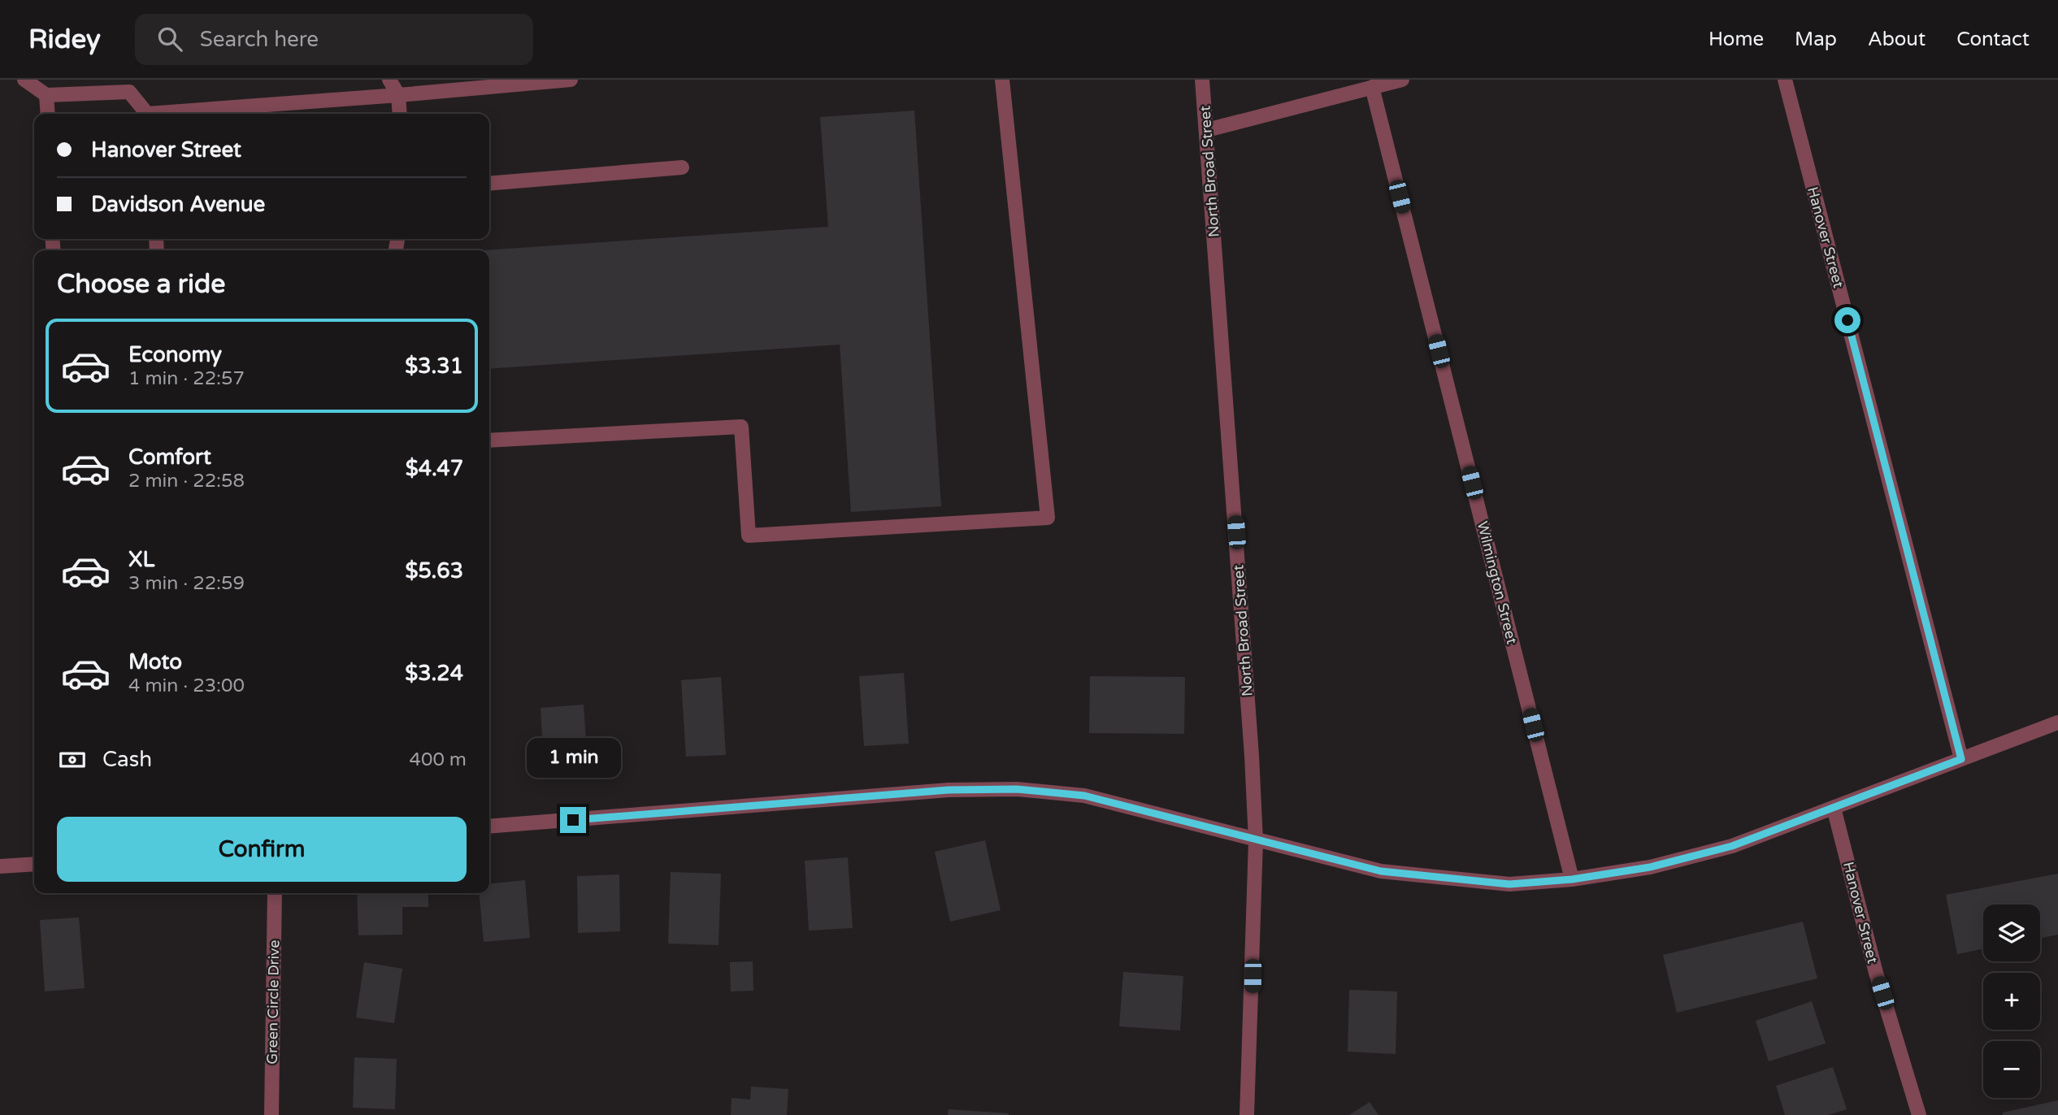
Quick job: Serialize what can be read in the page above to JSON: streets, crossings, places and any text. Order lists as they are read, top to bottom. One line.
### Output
{"streets":{"street":["North Broad Street","Hanover Street","Wilmington Street","Green Circle Drive"]},"page":{"header":"Ridey","search":"Search here","nav":["Home","Map","About","Contact"],"banner":["Hanover Street","Davidson Avenue"],"heading":"Choose a ride","list":[{"name":"Economy","note":"1 min · 22:57","value":"$3.31"},{"name":"Comfort","note":"2 min · 22:58","value":"$4.47"},{"name":"XL","note":"3 min · 22:59","value":"$5.63"},{"name":"Moto","note":"4 min · 23:00","value":"$3.24"}],"pay":["Cash","400 m"],"bubble":"1 min","buttons":"Confirm","map_buttons":["+","−"]}}
